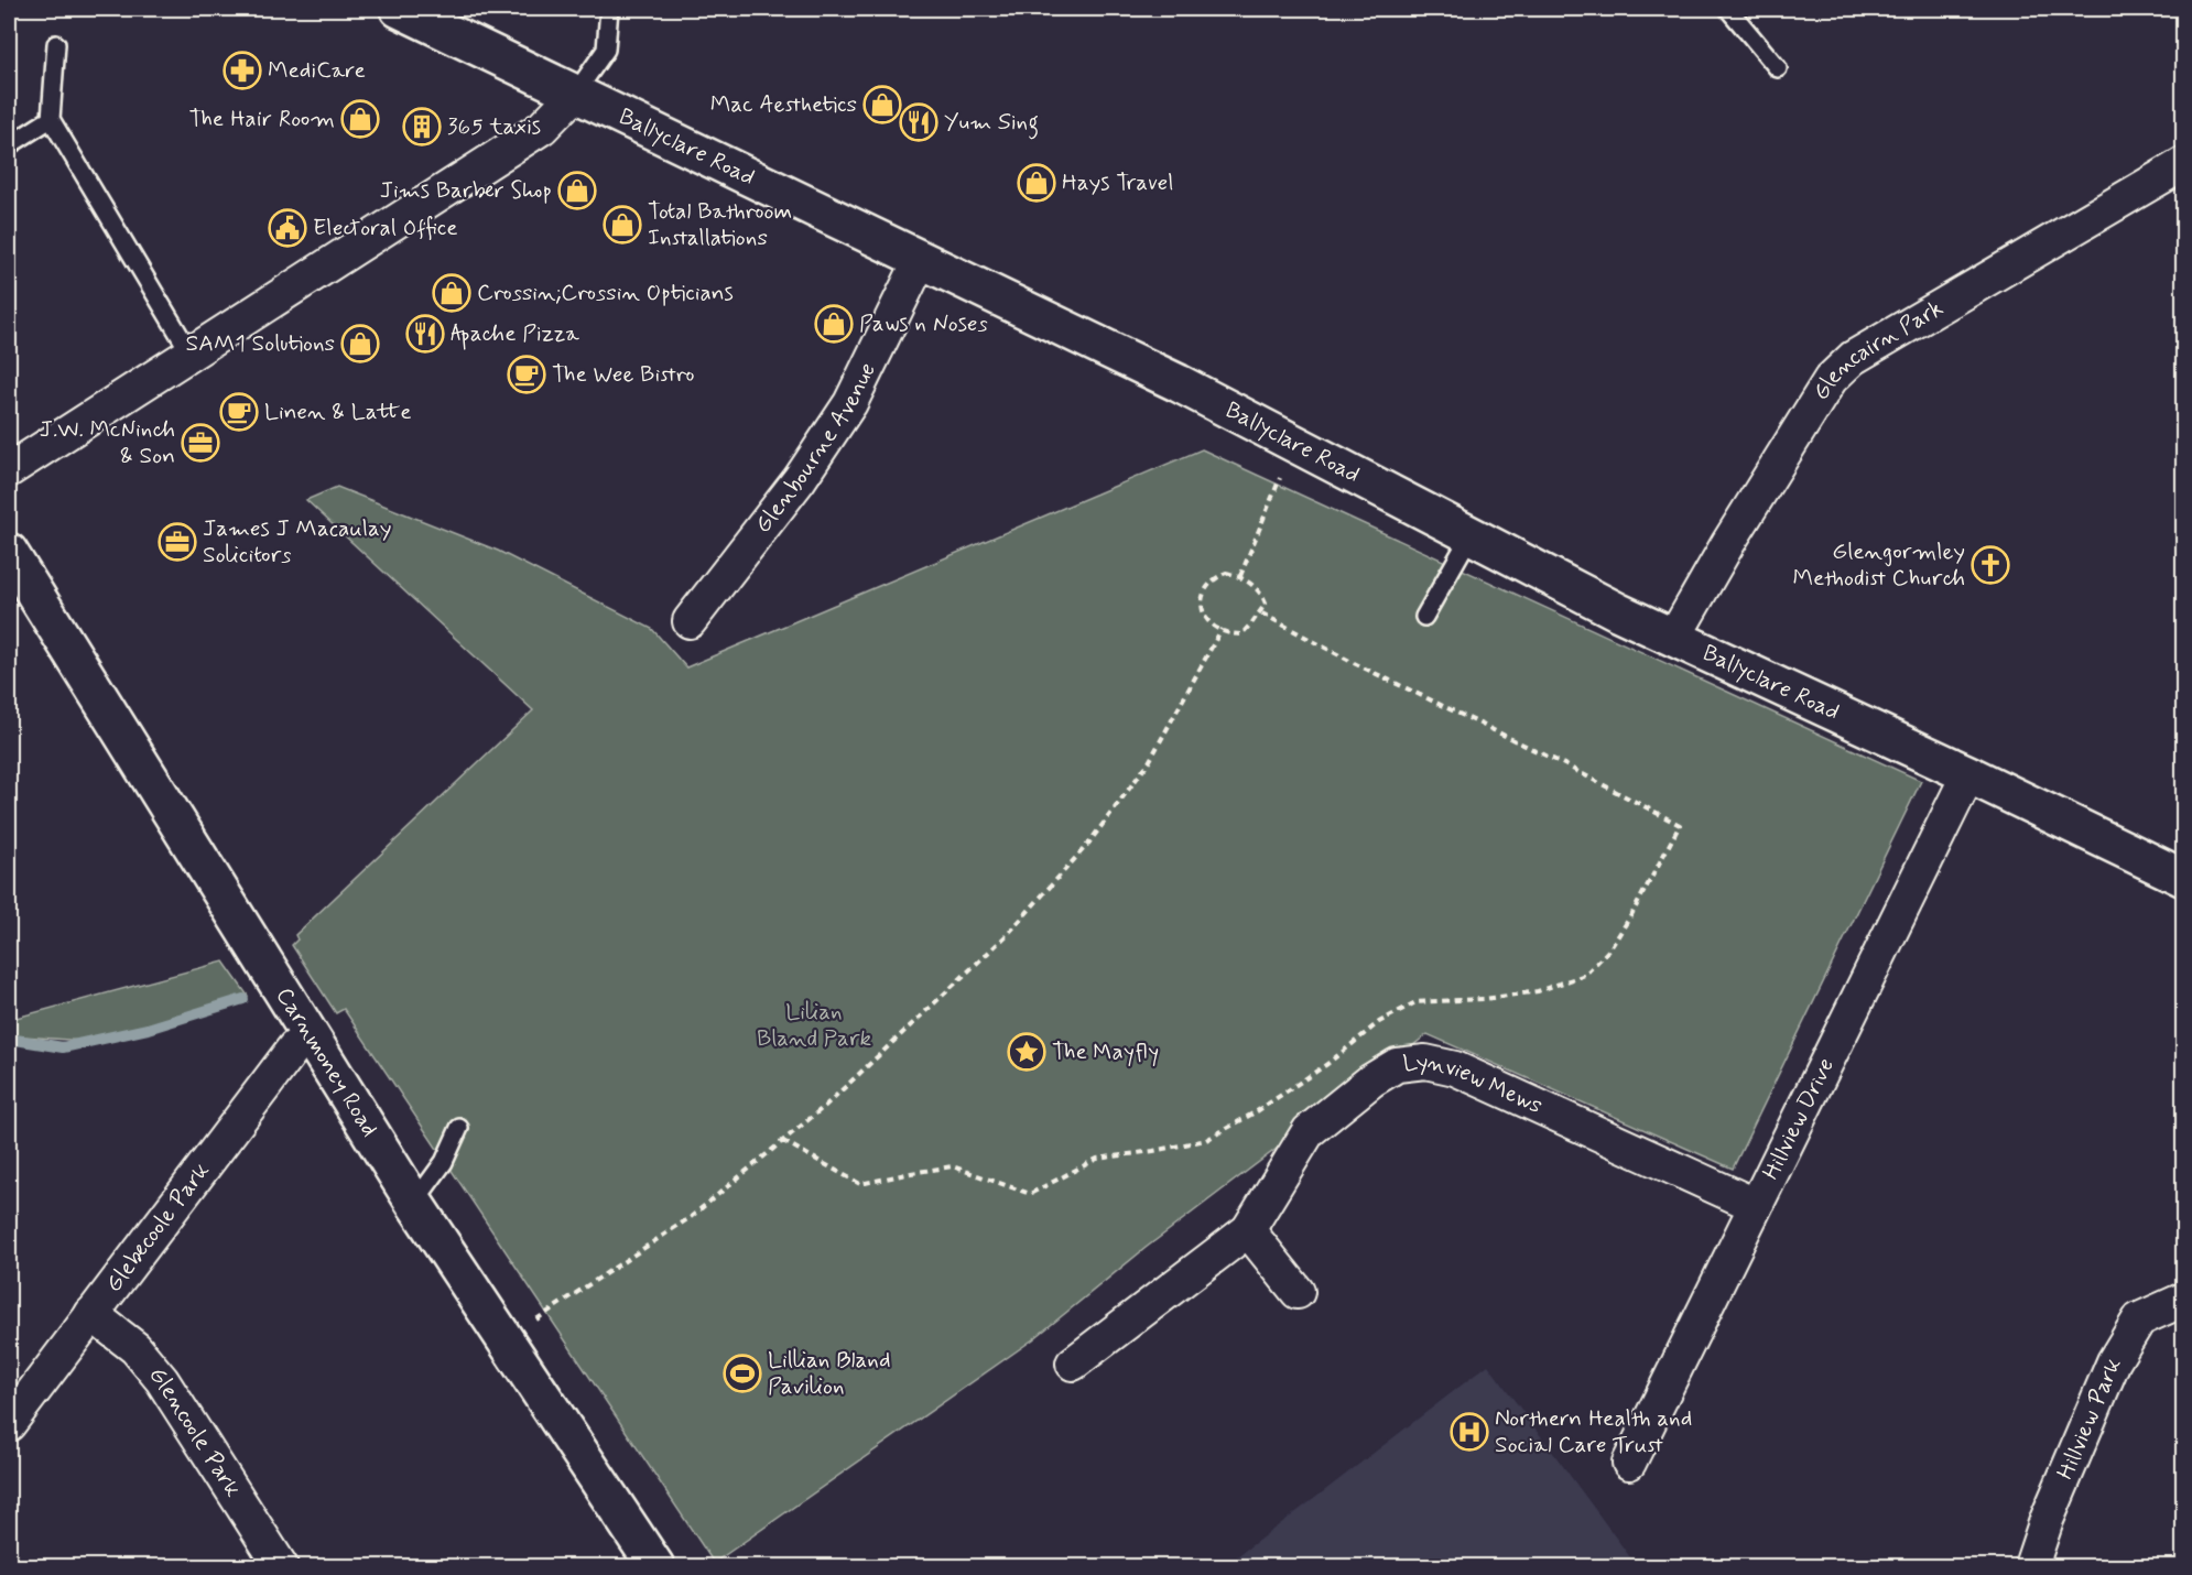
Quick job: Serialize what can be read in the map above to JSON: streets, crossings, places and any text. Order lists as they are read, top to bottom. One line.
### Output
{"streets":{"main road":["Ballyclare Road","Carnmoney Road"],"street":["Glencairn Park","Glenbourne Avenue","Lynview Mews","Hillview Drive","Glebecoole Park","Hillview Park","Glencoole Park"]},"crossings":[["Ballyclare Road","Glencairn Park"],["Ballyclare Road","Glenbourne Avenue"],["Ballyclare Road","Hillview Drive"],["Carnmoney Road","Glebecoole Park"],["Lynview Mews","Hillview Drive"],["Glebecoole Park","Glencoole Park"]],"parks":["Lilian Bland Park"],"places":{"pharmacy":["MediCare"],"shop":["Mac Aesthetics","The Hair Room","Hays Travel","Jims Barber Shop","Total Bathroom Installations","Crossin;Crossin Opticians","Paws n Noses","SAM1 Solutions"],"restaurant":["Yum Sing","Apache Pizza"],"building":["365 taxis"],"public building":["Electoral Office"],"cafe":["The Wee Bistro","Linen & Latte"],"office":["J.W. McNinch & Son","James J Macaulay Solicitors"],"church":["Glengormley Methodist Church"],"place":["The Mayfly"],"sports":["Lillian Bland Pavilion"],"hospital":["Northern Health and Social Care Trust"]}}
